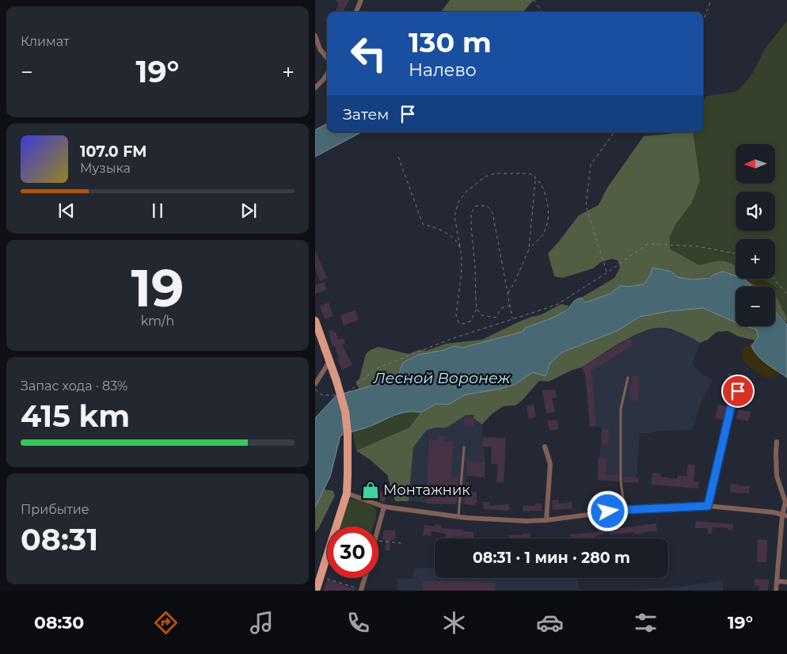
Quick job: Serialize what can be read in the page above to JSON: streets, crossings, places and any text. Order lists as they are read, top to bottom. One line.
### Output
{"water":["Лесной Воронеж"],"places":{"shop":["Монтажник"]},"north":"left","page":{"tile":["Климат",["19","km/h"],["Запас хода · 83%","415 km"],["Прибытие","08:31"]],"turn":["130 m","Налево"],"heat":["−","19°","+"],"then":"Затем","song":["107.0 FM","Музыка"],"map_buttons":["+","−"],"limit":"30","trip":"08:31 · 1 мин · 280 m","tabs":["08:30","19°"]}}
